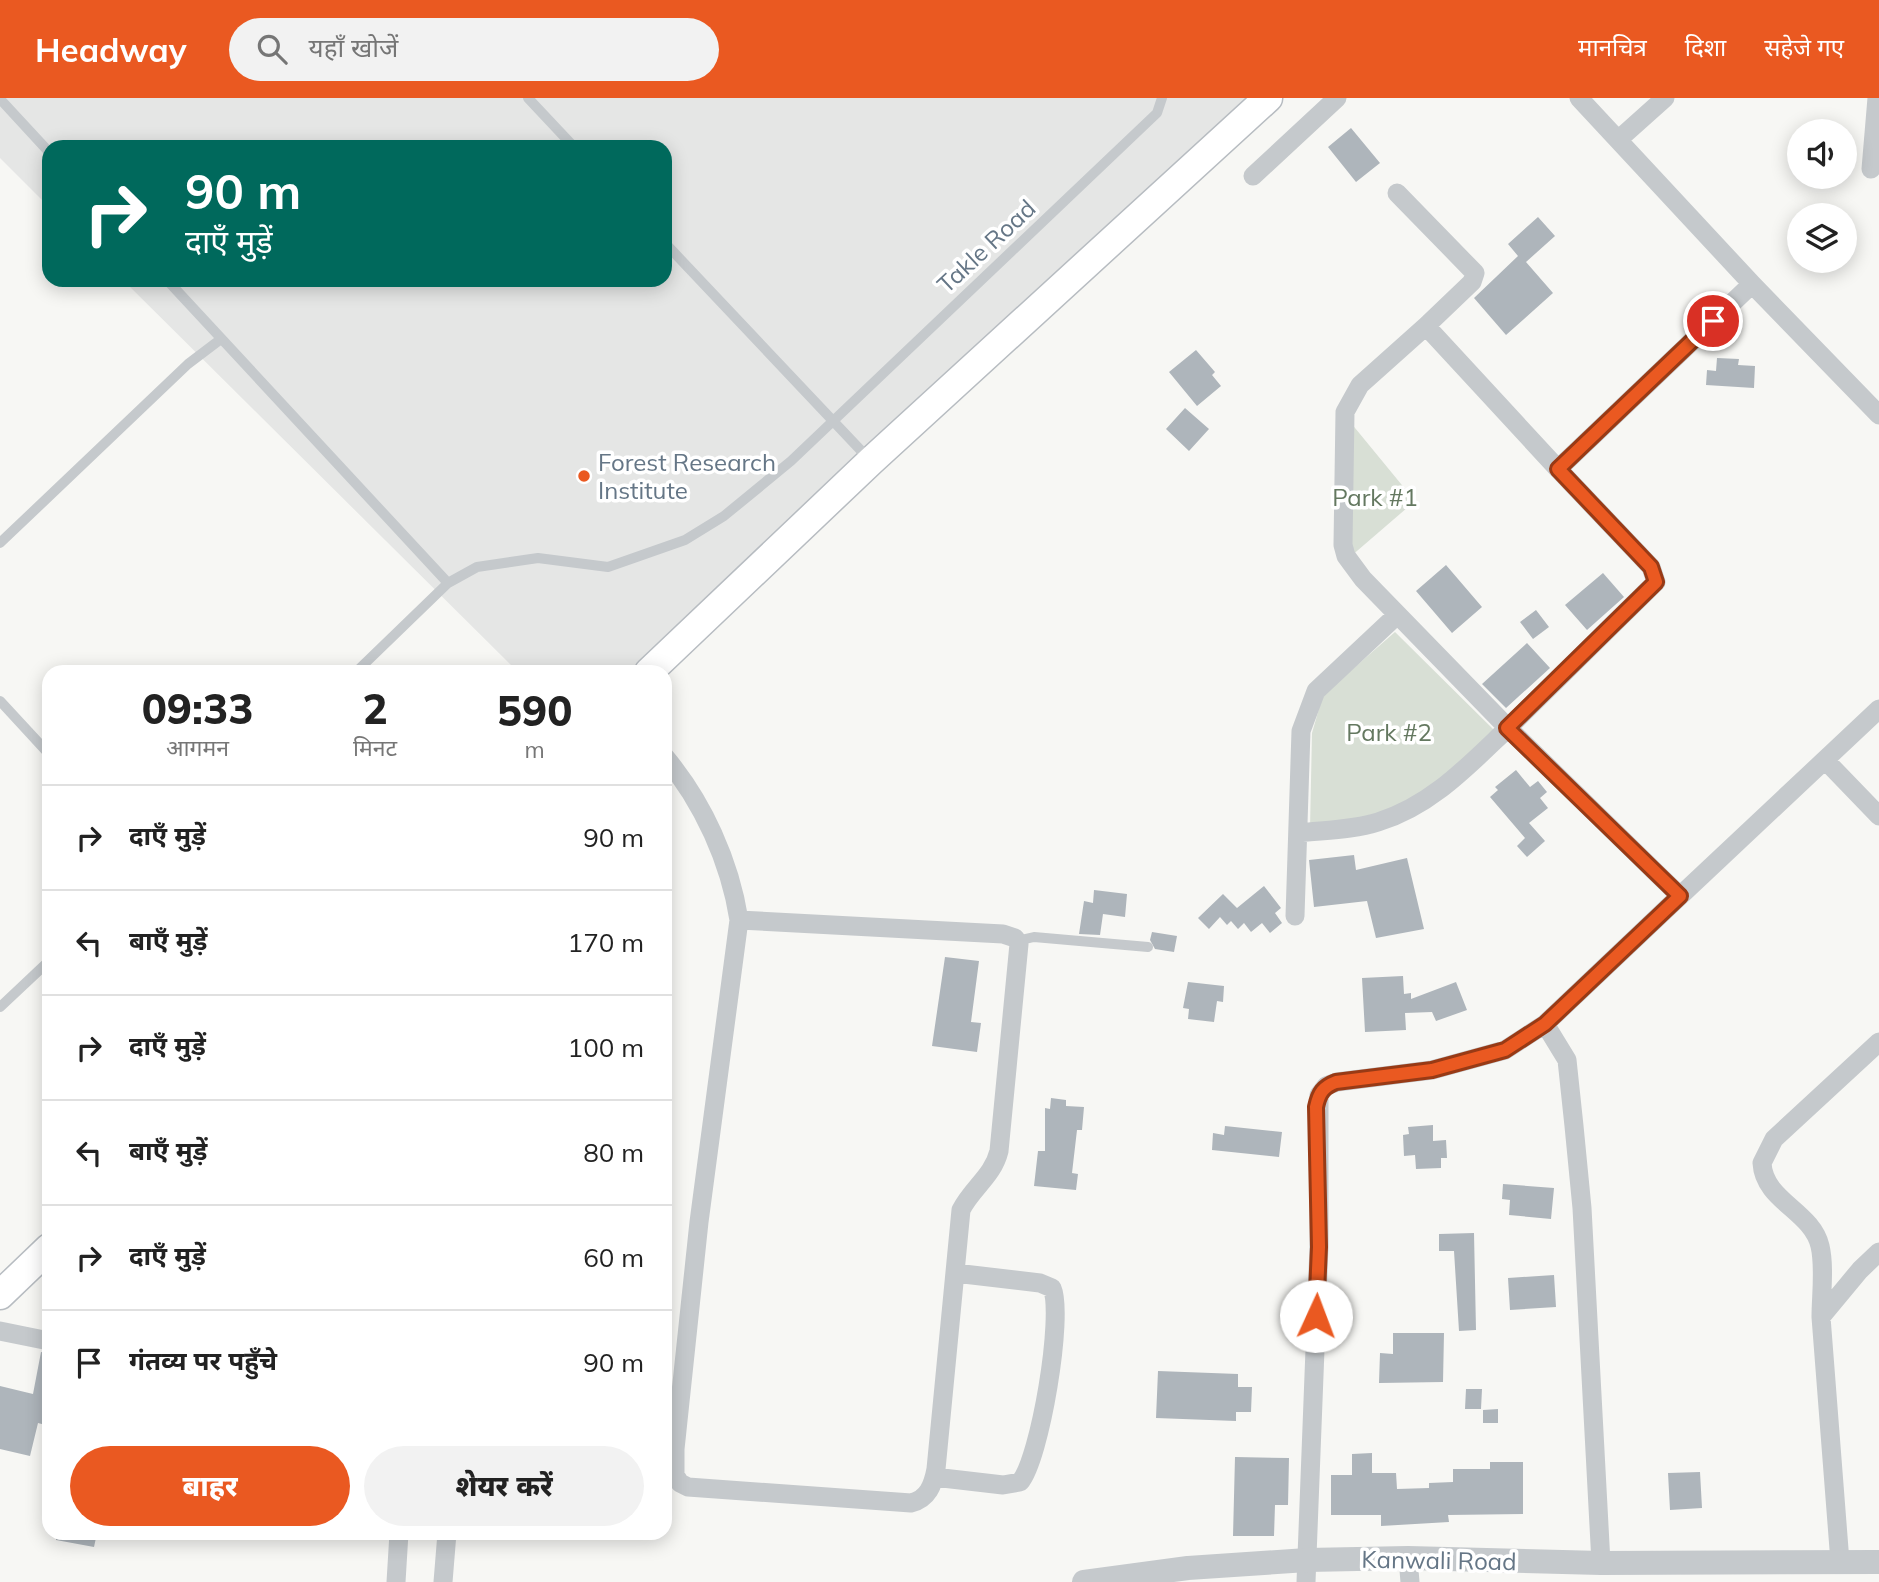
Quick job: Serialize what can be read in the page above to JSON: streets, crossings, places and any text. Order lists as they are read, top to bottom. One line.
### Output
{"streets":{"street":["Kanwali Road"],"lane":["Takle Road"]},"parks":["Park #1","Park #2"],"places":["Forest Research Institute"],"page":{"header":"Headway","search":"यहाँ खोजें","nav":["मानचित्र","दिशा","सहेजे गए"],"turn":["90 m","दाएँ मुड़ें"],"eta":["09:33","आगमन","2","मिनट","590","m"],"list":[{"name":"दाएँ मुड़ें","value":"90 m"},{"name":"बाएँ मुड़ें","value":"170 m"},{"name":"दाएँ मुड़ें","value":"100 m"},{"name":"बाएँ मुड़ें","value":"80 m"},{"name":"दाएँ मुड़ें","value":"60 m"},{"name":"गंतव्य पर पहुँचे","value":"90 m"}],"buttons":["बाहर","शेयर करें"]}}
